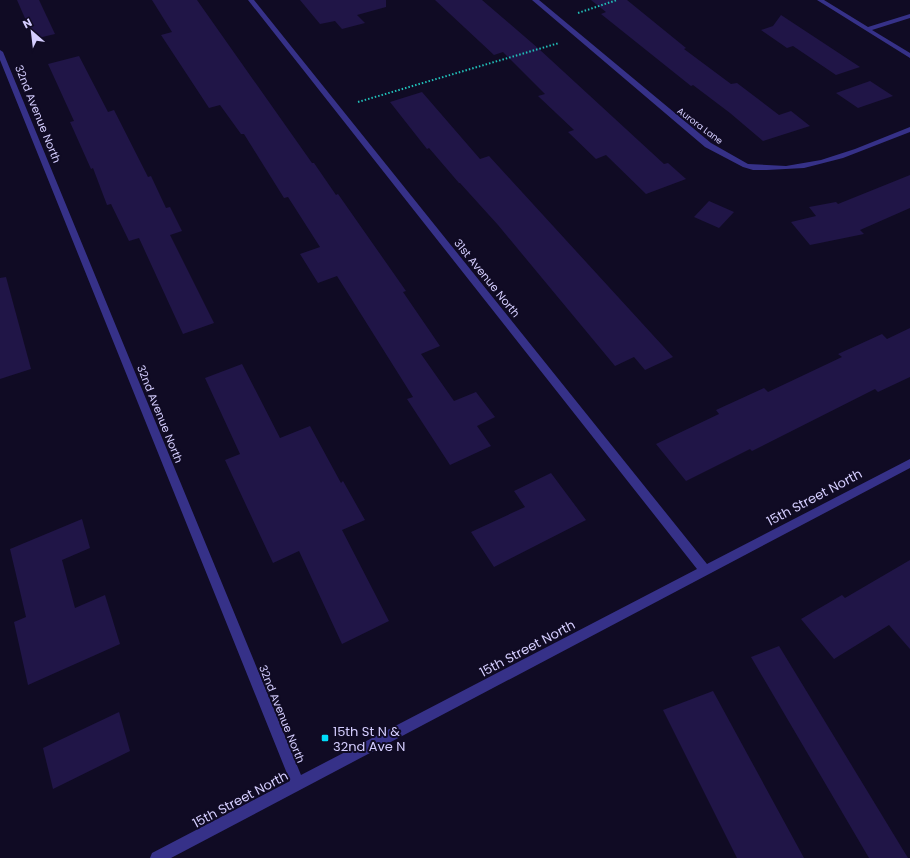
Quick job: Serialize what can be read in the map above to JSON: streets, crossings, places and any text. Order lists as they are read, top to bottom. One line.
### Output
{"streets":{"street":["32nd Avenue North","Aurora Lane","31st Avenue North","15th Street North"]},"crossings":[["32nd Avenue North","15th Street North"],["31st Avenue North","15th Street North"]],"places":{"transit":["15th St N & 32nd Ave N"]},"north":"top left"}
